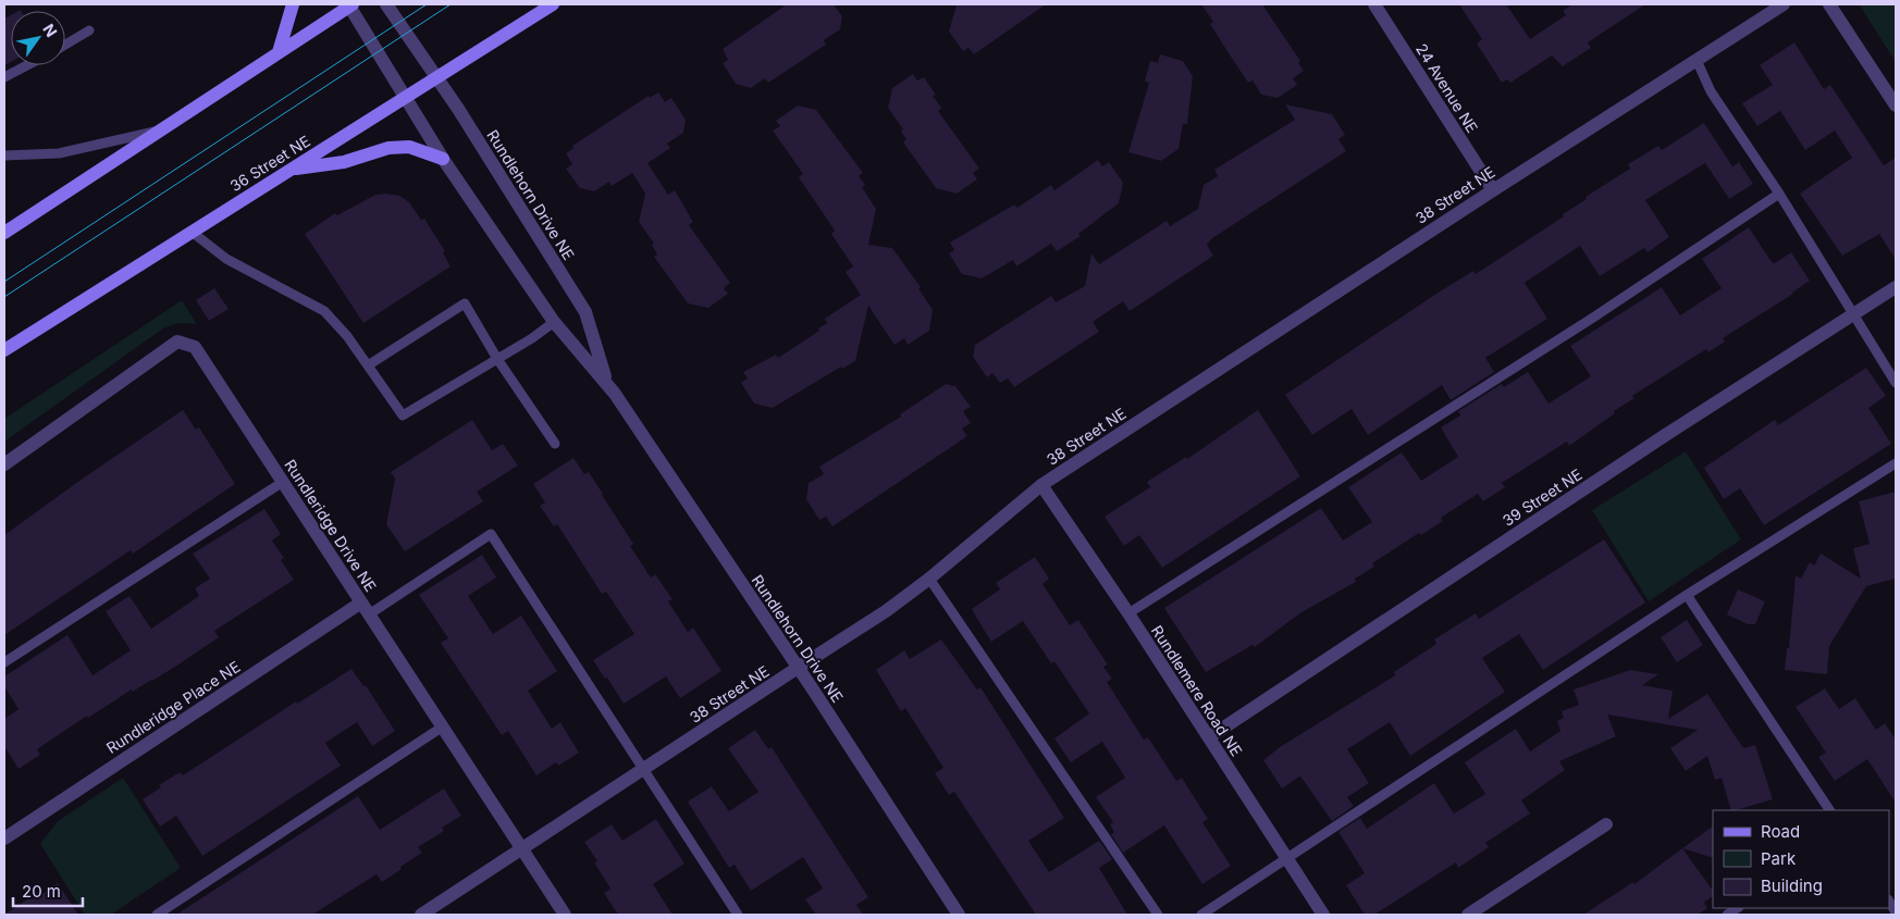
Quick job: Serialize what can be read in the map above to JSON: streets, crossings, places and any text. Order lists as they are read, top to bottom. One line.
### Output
{"streets":{"main road":["36 Street NE"],"street":["24 Avenue NE","Rundlehorn Drive NE","38 Street NE","39 Street NE","Rundleridge Drive NE","Rundlemere Road NE","Rundleridge Place NE"]},"crossings":[["24 Avenue NE","38 Street NE"],["36 Street NE","Rundlehorn Drive NE"],["Rundlehorn Drive NE","38 Street NE"],["38 Street NE","Rundleridge Drive NE"],["38 Street NE","Rundlemere Road NE"],["39 Street NE","Rundlemere Road NE"],["Rundleridge Drive NE","Rundleridge Place NE"]],"legend":["Road","Park","Building"],"scale_bar":"20 m","north":"top right"}
